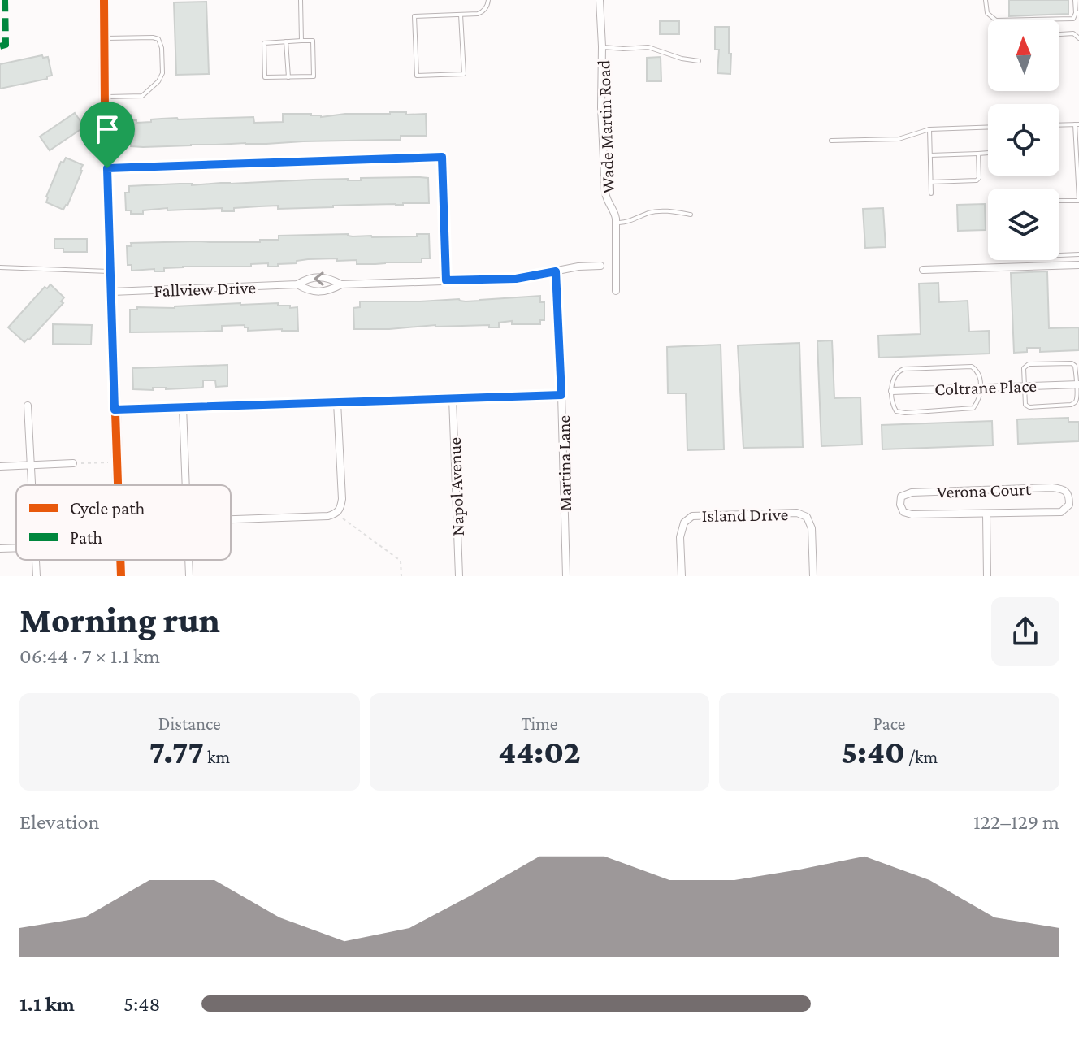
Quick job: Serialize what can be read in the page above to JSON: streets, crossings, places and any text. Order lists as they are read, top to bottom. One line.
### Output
{"streets":{"street":["Wade Martin Road","Fallview Drive","Coltrane Place","Martina Lane","Napol Avenue","Verona Court","Island Drive"]},"crossings":[["Fallview Drive","Martina Lane"]],"legend":["Cycle path","Path"],"north":"top","page":{"heading":["Morning run","06:44 · 7 × 1.1 km"],"stats":[["Distance","7.77 km"],["Time","44:02"],["Pace","5:40 /km"]],"chart":["Elevation","122–129 m"],"list":[{"name":"1.1 km","note":"5:48"}]}}
